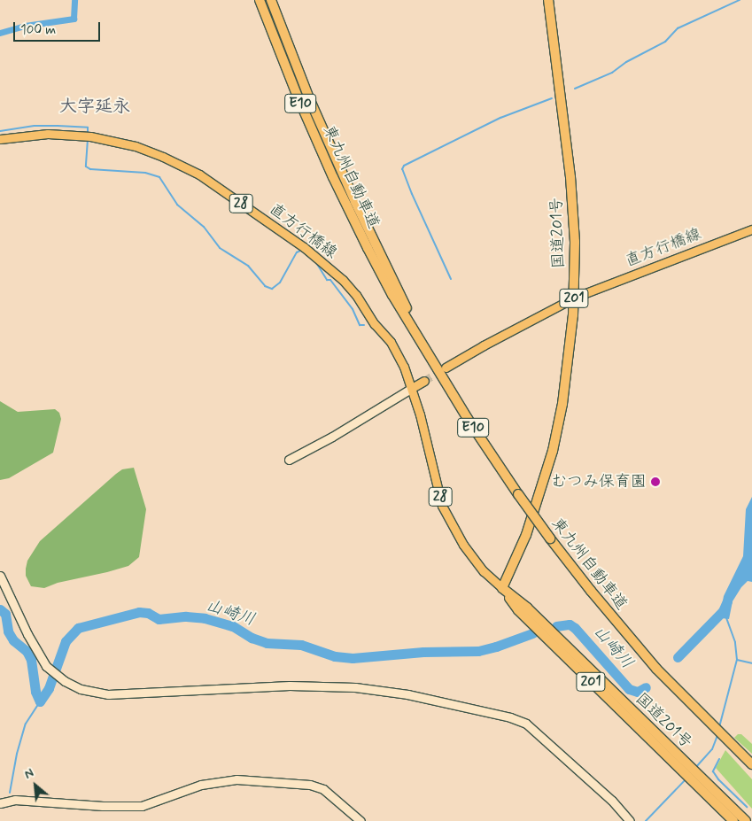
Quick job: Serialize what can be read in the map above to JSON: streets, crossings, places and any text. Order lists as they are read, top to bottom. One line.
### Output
{"streets":{"highway":["E10","東九州自動車道","国道201号","201"],"main road":["28","直方行橋線"]},"crossings":[["直方行橋線","国道201号"]],"districts":["大字延永"],"water":["山崎川"],"places":["むつみ保育園"],"scale_bar":"100 m","north":"top left"}
